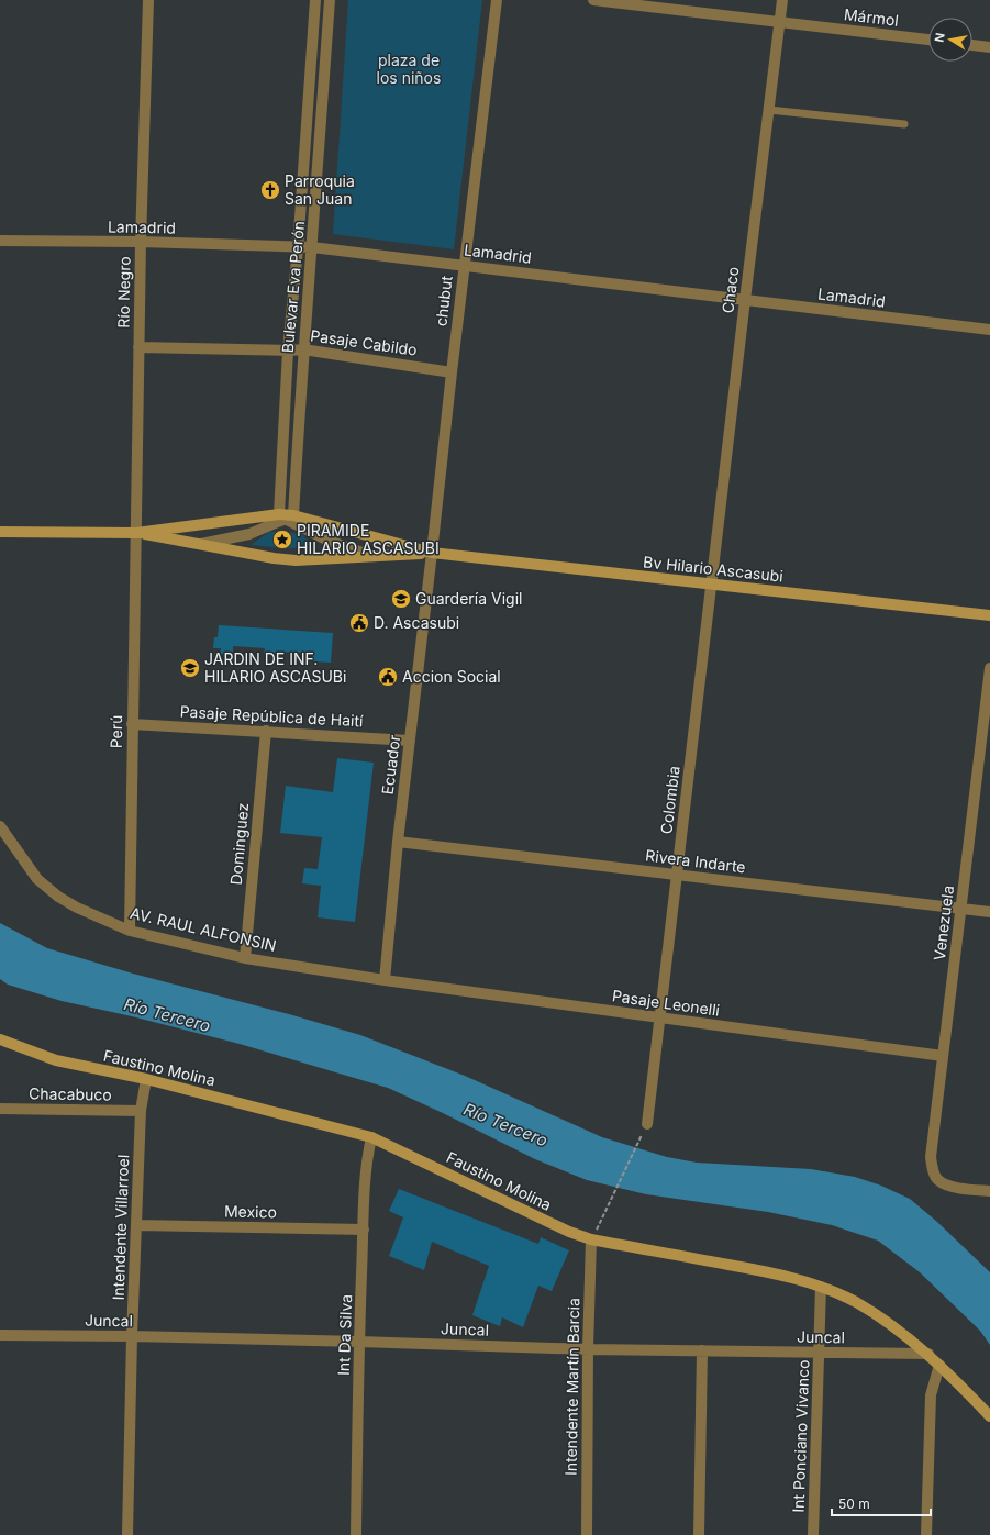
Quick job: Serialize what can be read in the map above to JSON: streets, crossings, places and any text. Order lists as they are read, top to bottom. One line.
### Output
{"streets":{"main road":["Bv Hilario Ascasubi","Faustino Molina"],"street":["Mármol","Lamadrid","Bulevar Eva Perón","Chaco","Río Negro","chubut","Pasaje Cabildo","Pasaje República de Haití","Perú","Ecuador","Colombia","Dominguez","Rivera Indarte","Venezuela","AV. RAUL ALFONSIN","Pasaje Leonelli","Chacabuco","Mexico","Intendente Villarroel","Juncal","Int Da Silva","Intendente Martín Barcia","Int Ponciano Vivanco"]},"crossings":[["Mármol","Chaco"],["Lamadrid","Bulevar Eva Perón"],["Lamadrid","Chaco"],["Lamadrid","Río Negro"],["Lamadrid","chubut"],["Bulevar Eva Perón","Pasaje Cabildo"],["Chaco","Bv Hilario Ascasubi"],["Chaco","Colombia"],["Río Negro","Pasaje Cabildo"],["Río Negro","Perú"],["chubut","Pasaje Cabildo"],["chubut","Bv Hilario Ascasubi"],["chubut","Ecuador"],["Bv Hilario Ascasubi","Ecuador"],["Bv Hilario Ascasubi","Colombia"],["Pasaje República de Haití","Perú"],["Pasaje República de Haití","Ecuador"],["Pasaje República de Haití","Dominguez"],["Perú","AV. RAUL ALFONSIN"],["Ecuador","Rivera Indarte"],["Ecuador","AV. RAUL ALFONSIN"],["Ecuador","Pasaje Leonelli"],["Colombia","Rivera Indarte"],["Colombia","Pasaje Leonelli"],["Dominguez","AV. RAUL ALFONSIN"],["Rivera Indarte","Venezuela"],["Venezuela","Pasaje Leonelli"],["AV. RAUL ALFONSIN","Pasaje Leonelli"],["Faustino Molina","Intendente Villarroel"],["Faustino Molina","Juncal"],["Faustino Molina","Int Da Silva"],["Faustino Molina","Intendente Martín Barcia"],["Faustino Molina","Int Ponciano Vivanco"],["Chacabuco","Intendente Villarroel"],["Mexico","Intendente Villarroel"],["Mexico","Int Da Silva"],["Intendente Villarroel","Juncal"],["Juncal","Int Da Silva"],["Juncal","Intendente Martín Barcia"],["Juncal","Int Ponciano Vivanco"]],"water":["Río Tercero"],"parks":["plaza de los niños"],"places":{"church":["Parroquia San Juan"],"place":["PIRAMIDE HILARIO ASCASUBI"],"school or university":["Guardería Vigil","JARDIN DE INF. HILARIO ASCASUBi"],"public building":["D. Ascasubi","Accion Social"]},"scale_bar":"50 m","north":"left"}
